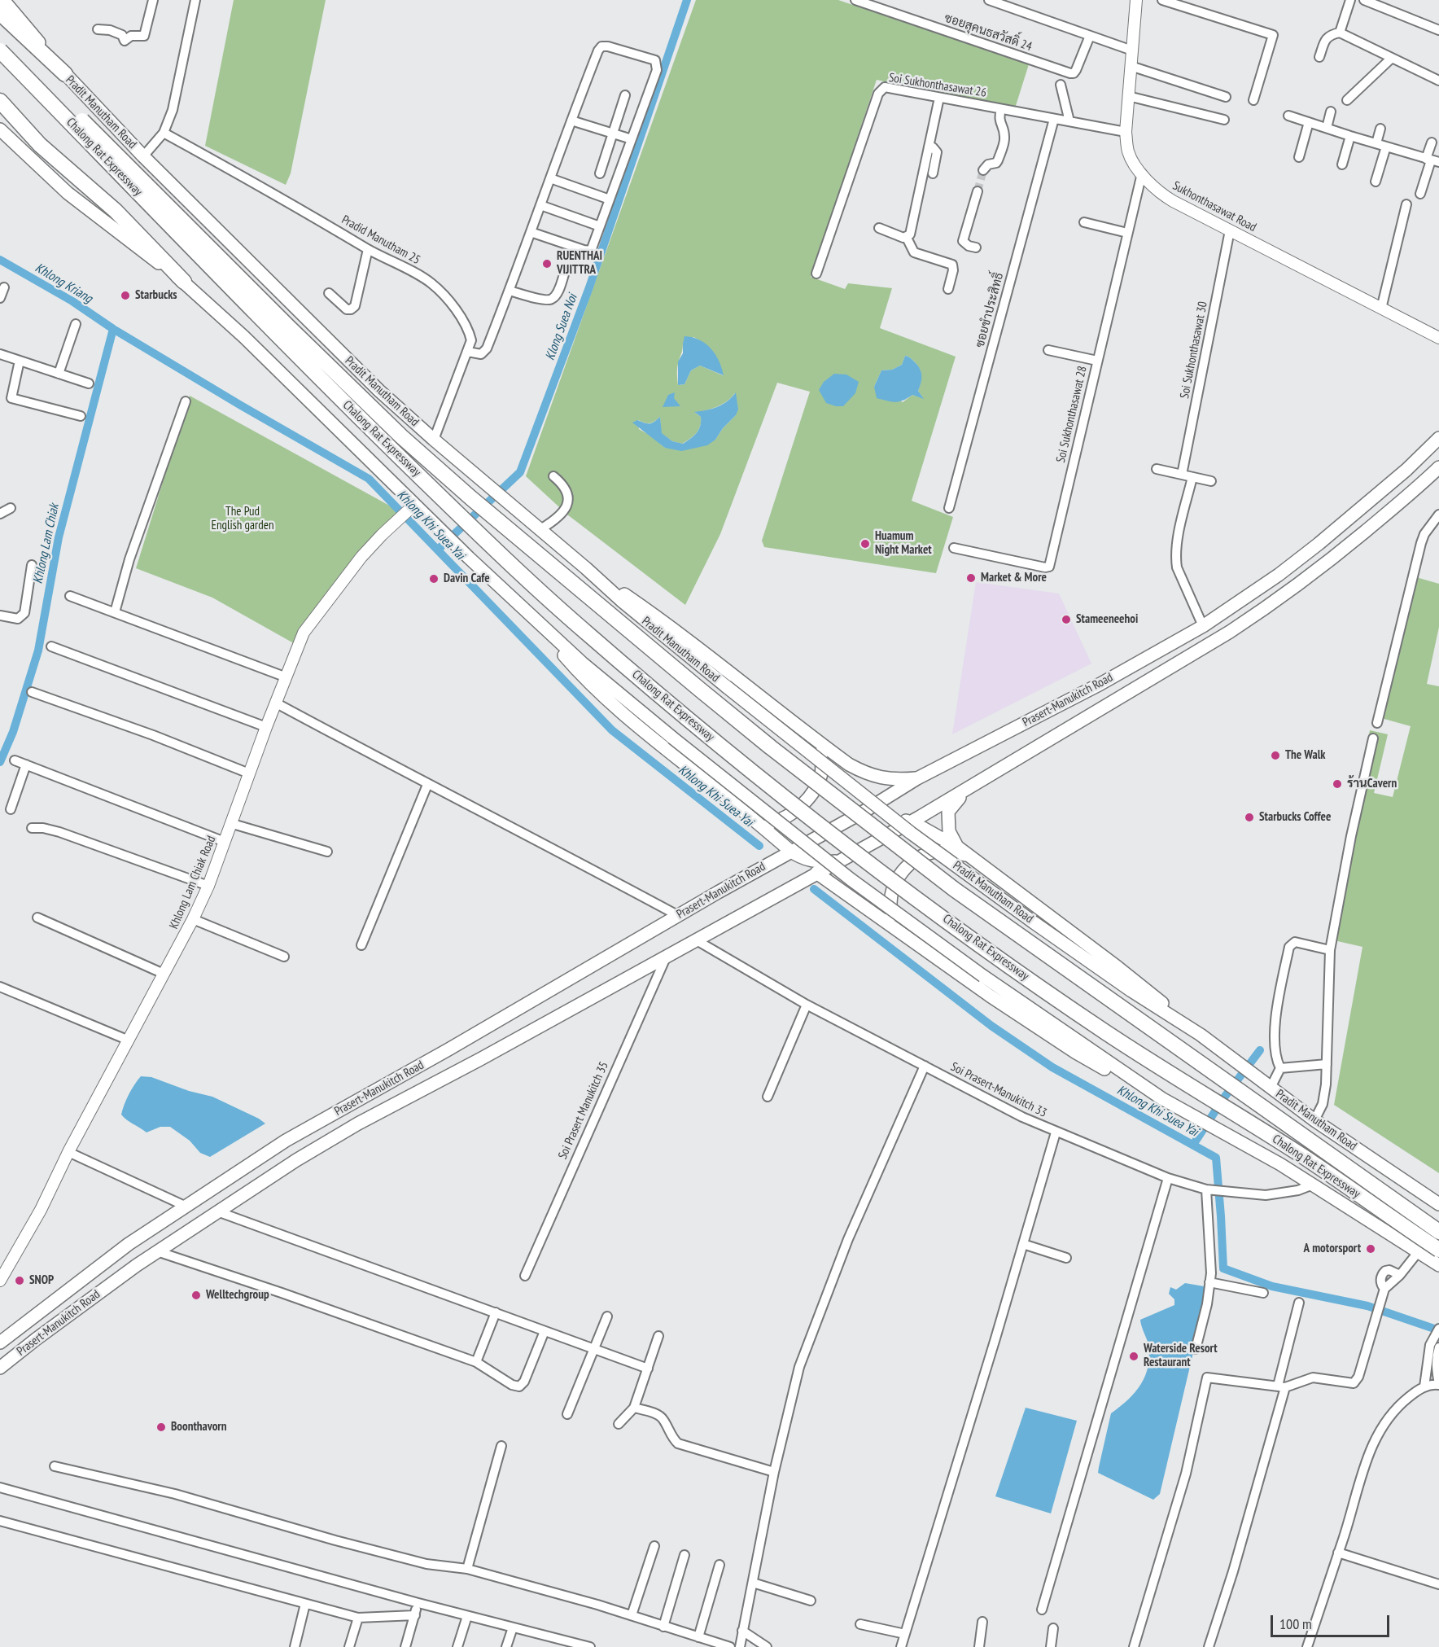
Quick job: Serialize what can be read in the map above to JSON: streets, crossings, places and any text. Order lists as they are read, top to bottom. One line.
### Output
{"streets":{"highway":["Chalong Rat Expressway"],"main road":["Pradit Manutham Road","Prasert-Manukitch Road"],"street":["ซอยสุคนธสวัสดิ์ 24","Soi Sukhonthasawat 26","Sukhonthasawat Road","Pradid Manutham 25","ซอยขำประสิทธิ์","Soi Sukhonthasawat 30","Soi Sukhonthasawat 28","Khlong Lam Chiak Road","Soi Prasert-Manukitch 33","Soi Prasert Manukitch 35"]},"crossings":[["Soi Sukhonthasawat 26","Sukhonthasawat Road"],["Soi Sukhonthasawat 26","ซอยขำประสิทธิ์"],["Pradit Manutham Road","Pradid Manutham 25"],["Sukhonthasawat Road","Soi Sukhonthasawat 30"],["Sukhonthasawat Road","Soi Sukhonthasawat 28"],["Prasert-Manukitch Road","Soi Prasert-Manukitch 33"],["Prasert-Manukitch Road","Soi Prasert Manukitch 35"]],"water":["Khlong Kriang","Klong Suea Noi","Khlong Khi Suea Yai","Khlong Lam Chiak"],"parks":["The Pud English garden"],"places":["RUENTHAI VIJITTRA","Starbucks","Huamum Night Market","Market & More","Davin Cafe","Stameeneehoi","The Walk","ร้านCavern","Starbucks Coffee","A motorsport","SNOP","Welltechgroup","Waterside Resort Restaurant","Boonthavorn"],"scale_bar":"100 m"}
